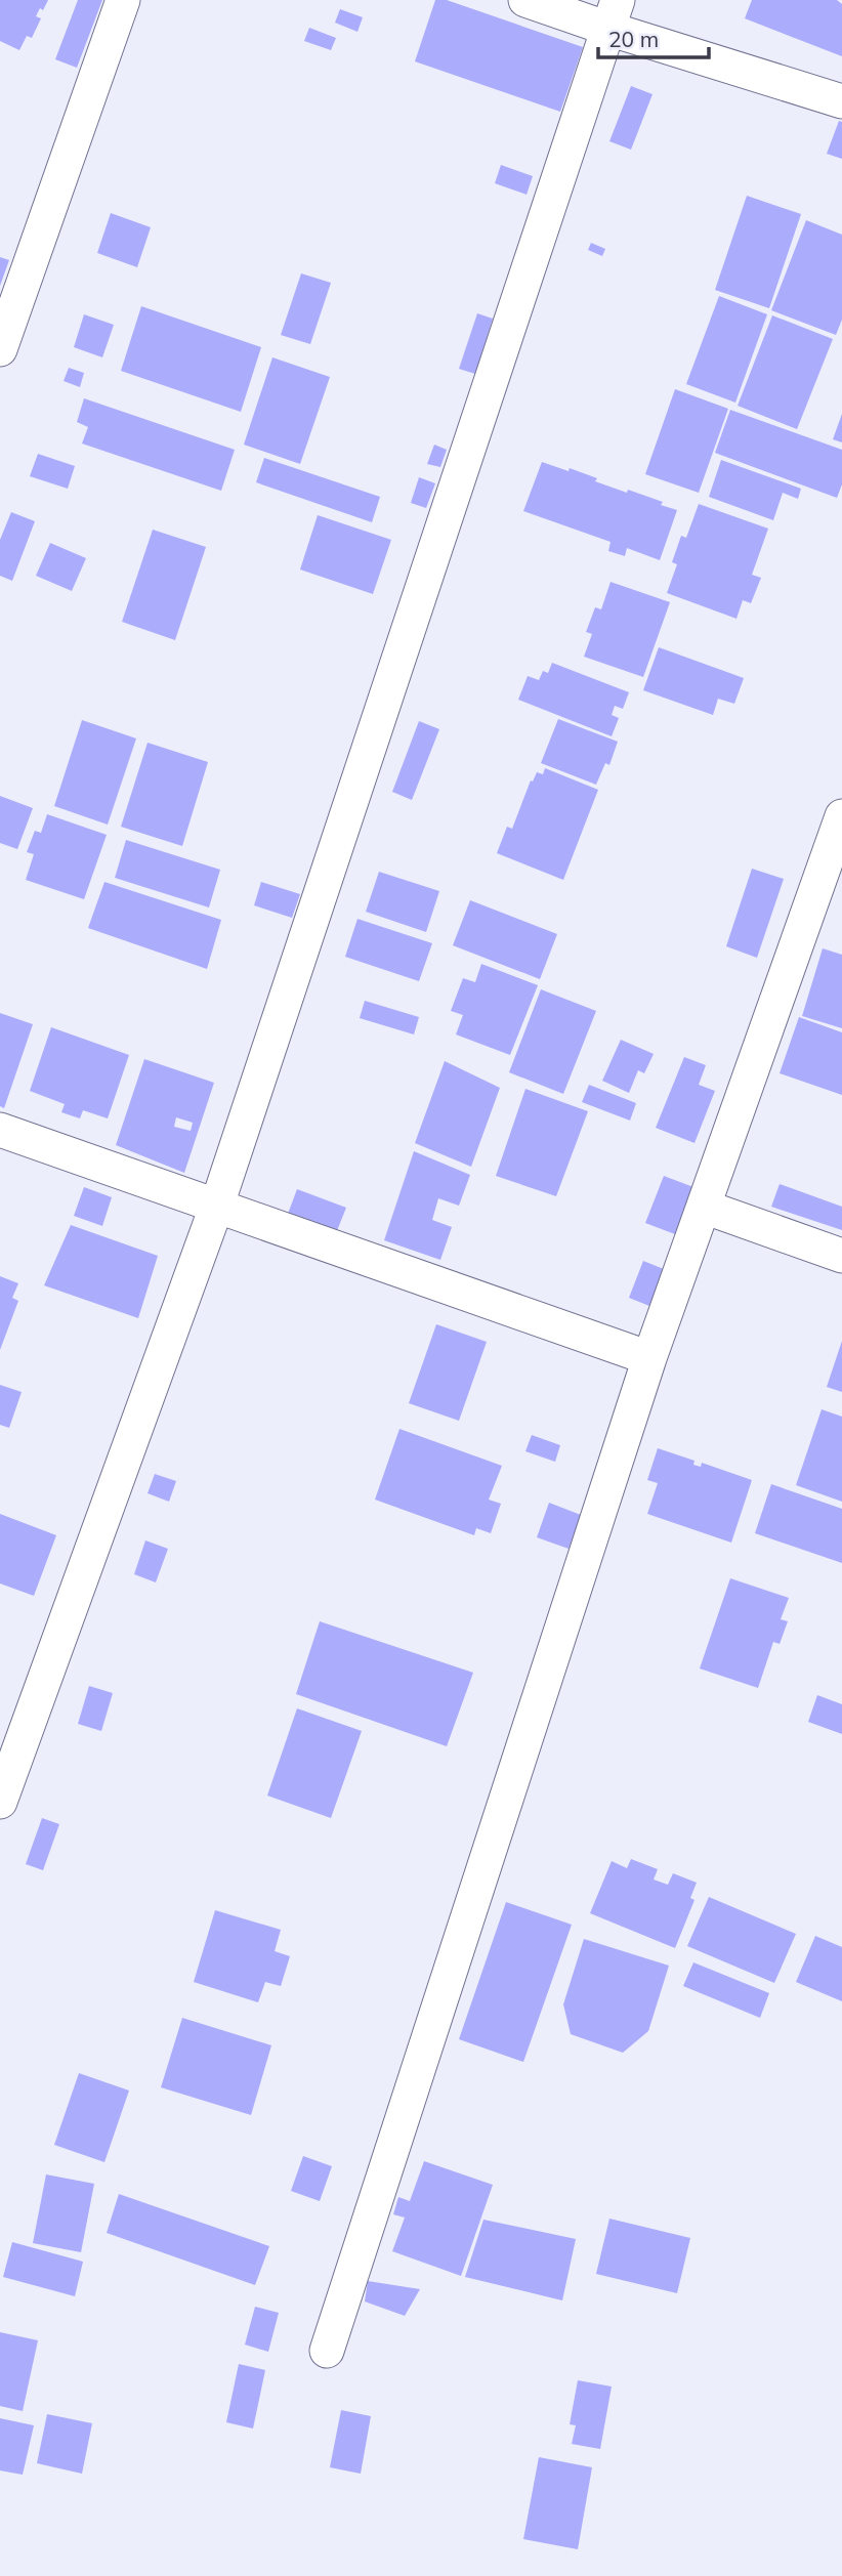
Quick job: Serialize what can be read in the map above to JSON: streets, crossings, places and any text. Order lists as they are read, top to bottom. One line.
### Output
{"scale_bar":"20 m"}
